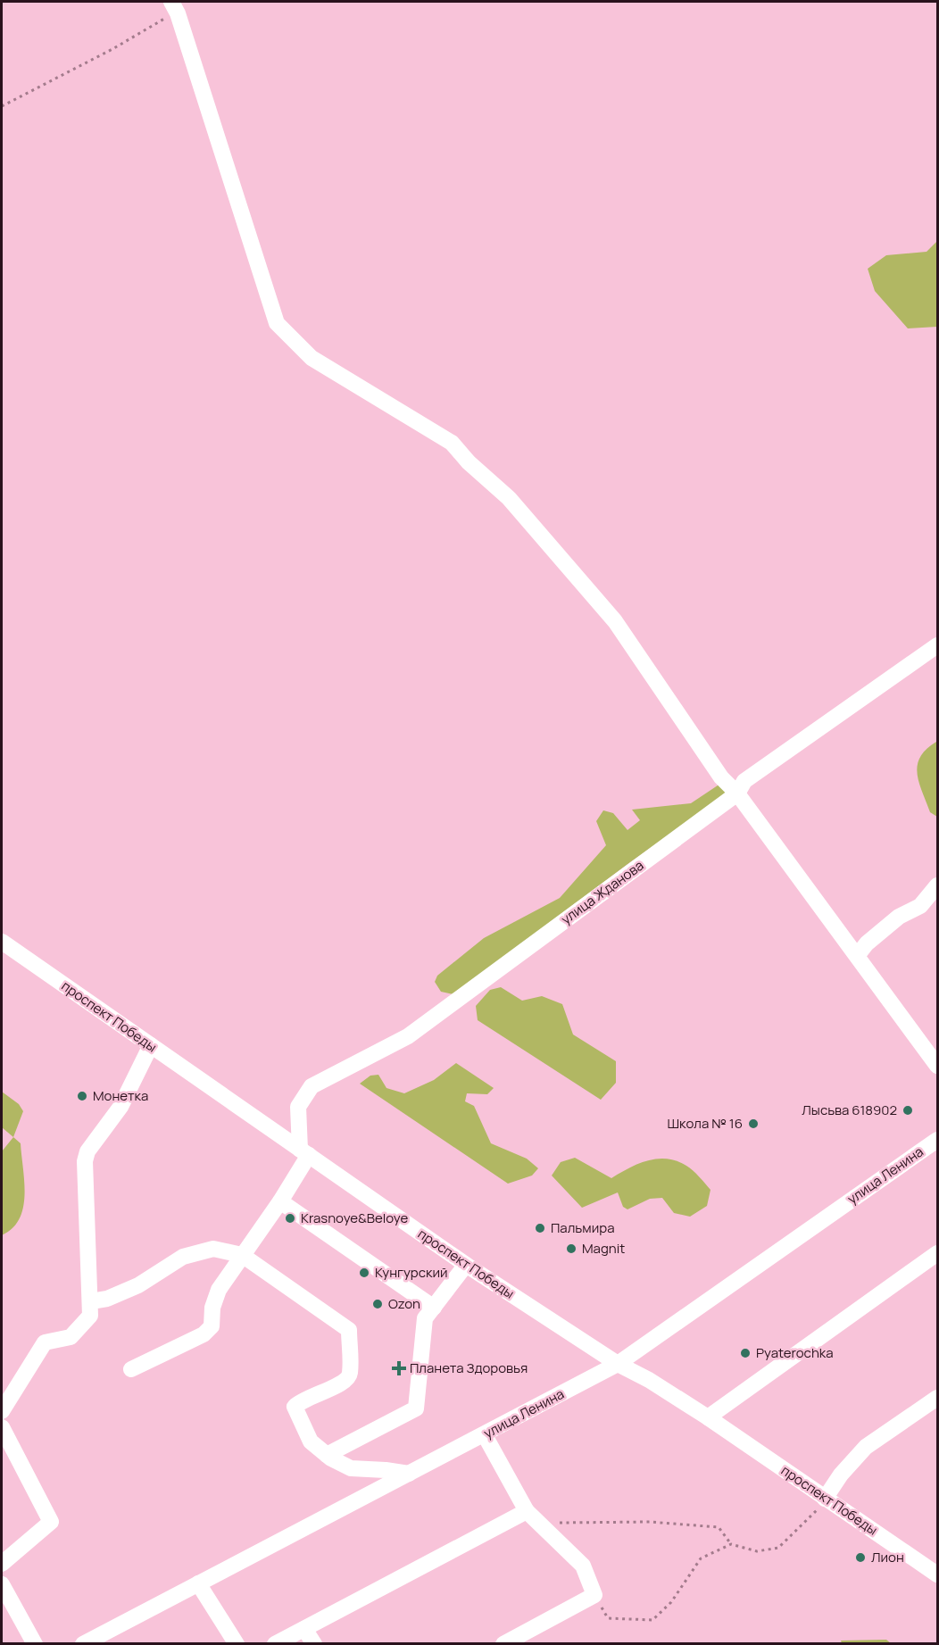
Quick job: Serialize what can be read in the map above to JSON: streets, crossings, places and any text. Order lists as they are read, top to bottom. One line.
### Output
{"streets":{"street":["улица Жданова","проспект Победы","улица Ленина"]},"crossings":[["улица Жданова","проспект Победы"],["проспект Победы","улица Ленина"]],"places":{"other":["Монетка","Лысьва 618902","Школа № 16","Krasnoye&Beloye","Пальмира","Magnit","Кунгурский","Ozon","Pyaterochka","Лион"],"health":["Планета Здоровья"]}}
